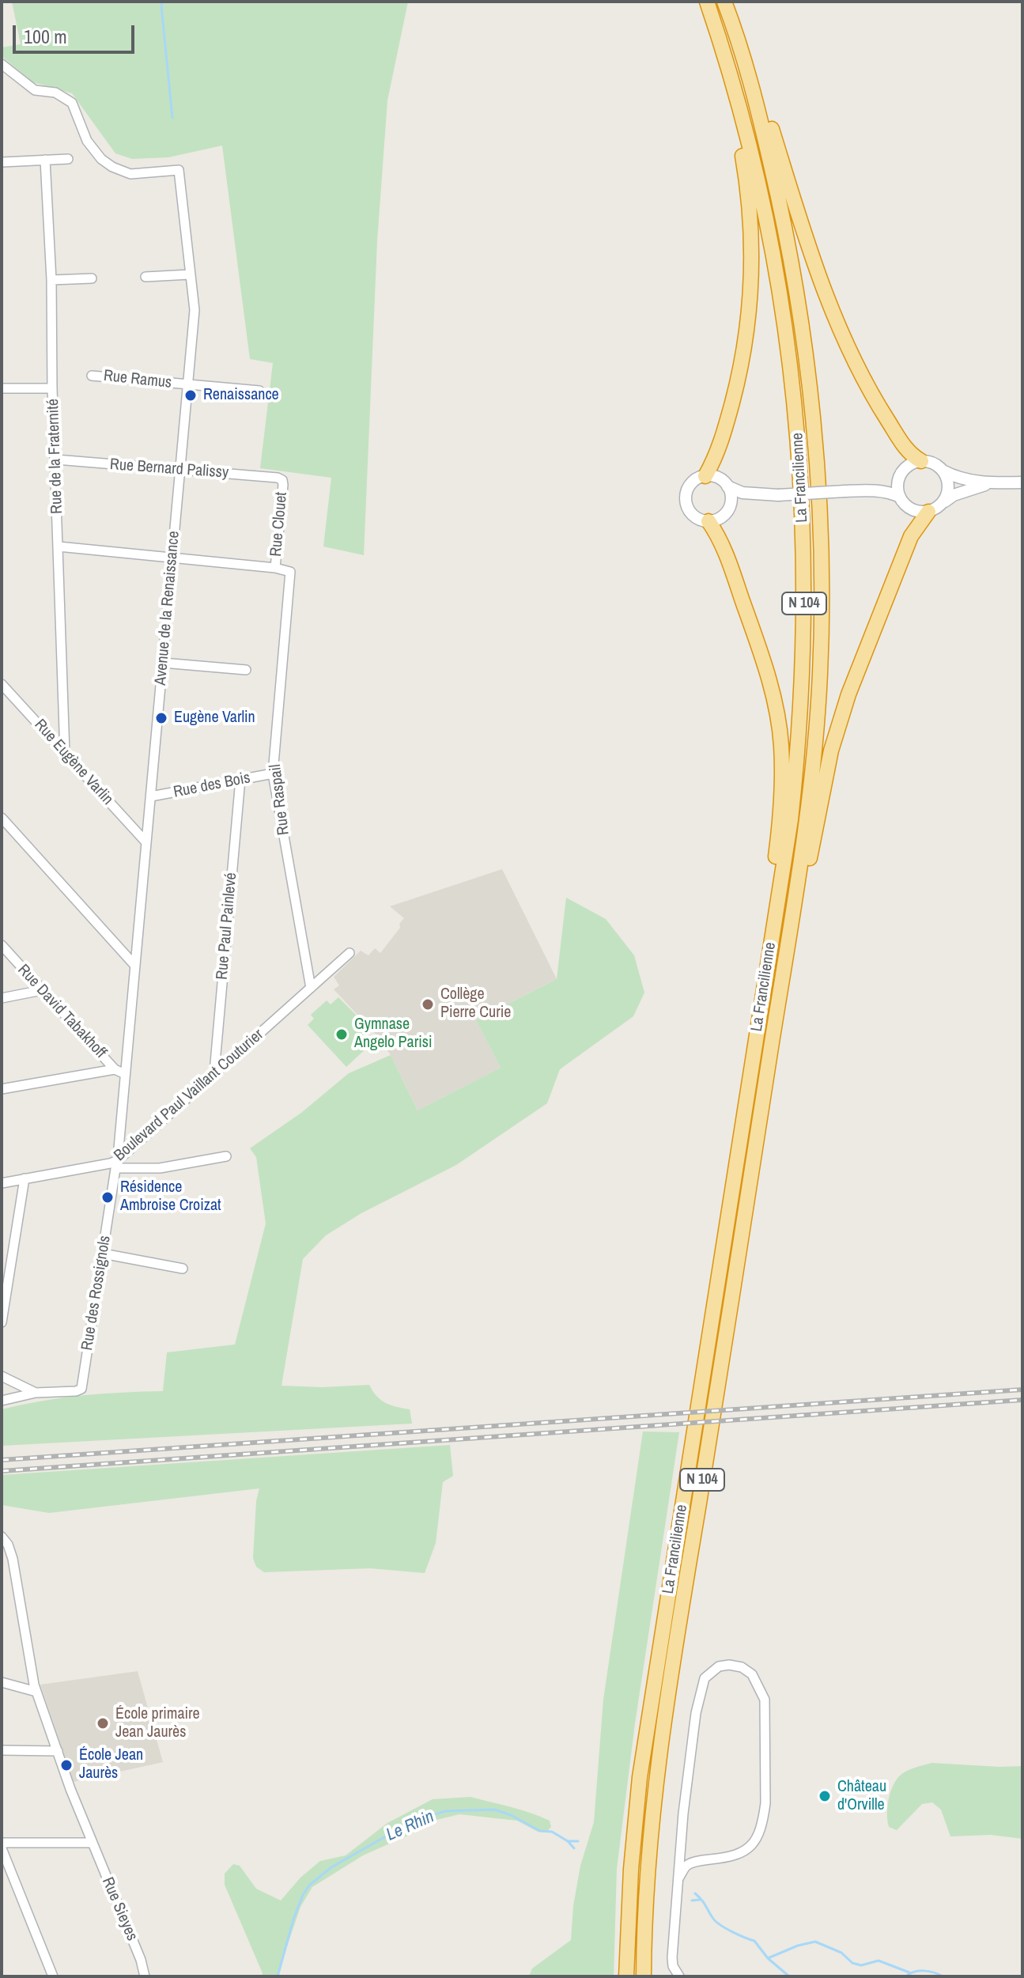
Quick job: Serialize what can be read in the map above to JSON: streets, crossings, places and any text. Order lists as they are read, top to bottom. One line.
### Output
{"streets":{"highway":["La Francilienne","N 104"],"street":["Rue Ramus","Rue de la Fraternité","Rue Bernard Palissy","Rue Clouet","Avenue de la Renaissance","Rue Eugène Varlin","Rue des Bois","Rue Raspail","Rue Paul Painlevé","Rue David Tabakhoff","Boulevard Paul Vaillant Couturier","Rue des Rossignols","Rue Sieyes"]},"crossings":[["Rue Ramus","Avenue de la Renaissance"],["Rue de la Fraternité","Rue Bernard Palissy"],["Rue de la Fraternité","Rue Eugène Varlin"],["Rue Bernard Palissy","Rue Clouet"],["Rue Bernard Palissy","Avenue de la Renaissance"],["Rue Clouet","Rue Raspail"],["Avenue de la Renaissance","Rue Eugène Varlin"],["Avenue de la Renaissance","Rue des Bois"],["Avenue de la Renaissance","Rue David Tabakhoff"],["Avenue de la Renaissance","Boulevard Paul Vaillant Couturier"],["Avenue de la Renaissance","Rue des Rossignols"],["Rue des Bois","Rue Raspail"],["Rue des Bois","Rue Paul Painlevé"],["Rue Raspail","Boulevard Paul Vaillant Couturier"],["Rue Paul Painlevé","Boulevard Paul Vaillant Couturier"],["Boulevard Paul Vaillant Couturier","Rue des Rossignols"]],"water":["Le Rhin"],"places":["Renaissance","Eugène Varlin","Collège Pierre Curie","Gymnase Angelo Parisi","Résidence Ambroise Croizat","École primaire Jean Jaurès","École Jean Jaurès","Château d'Orville"],"scale_bar":"100 m"}
